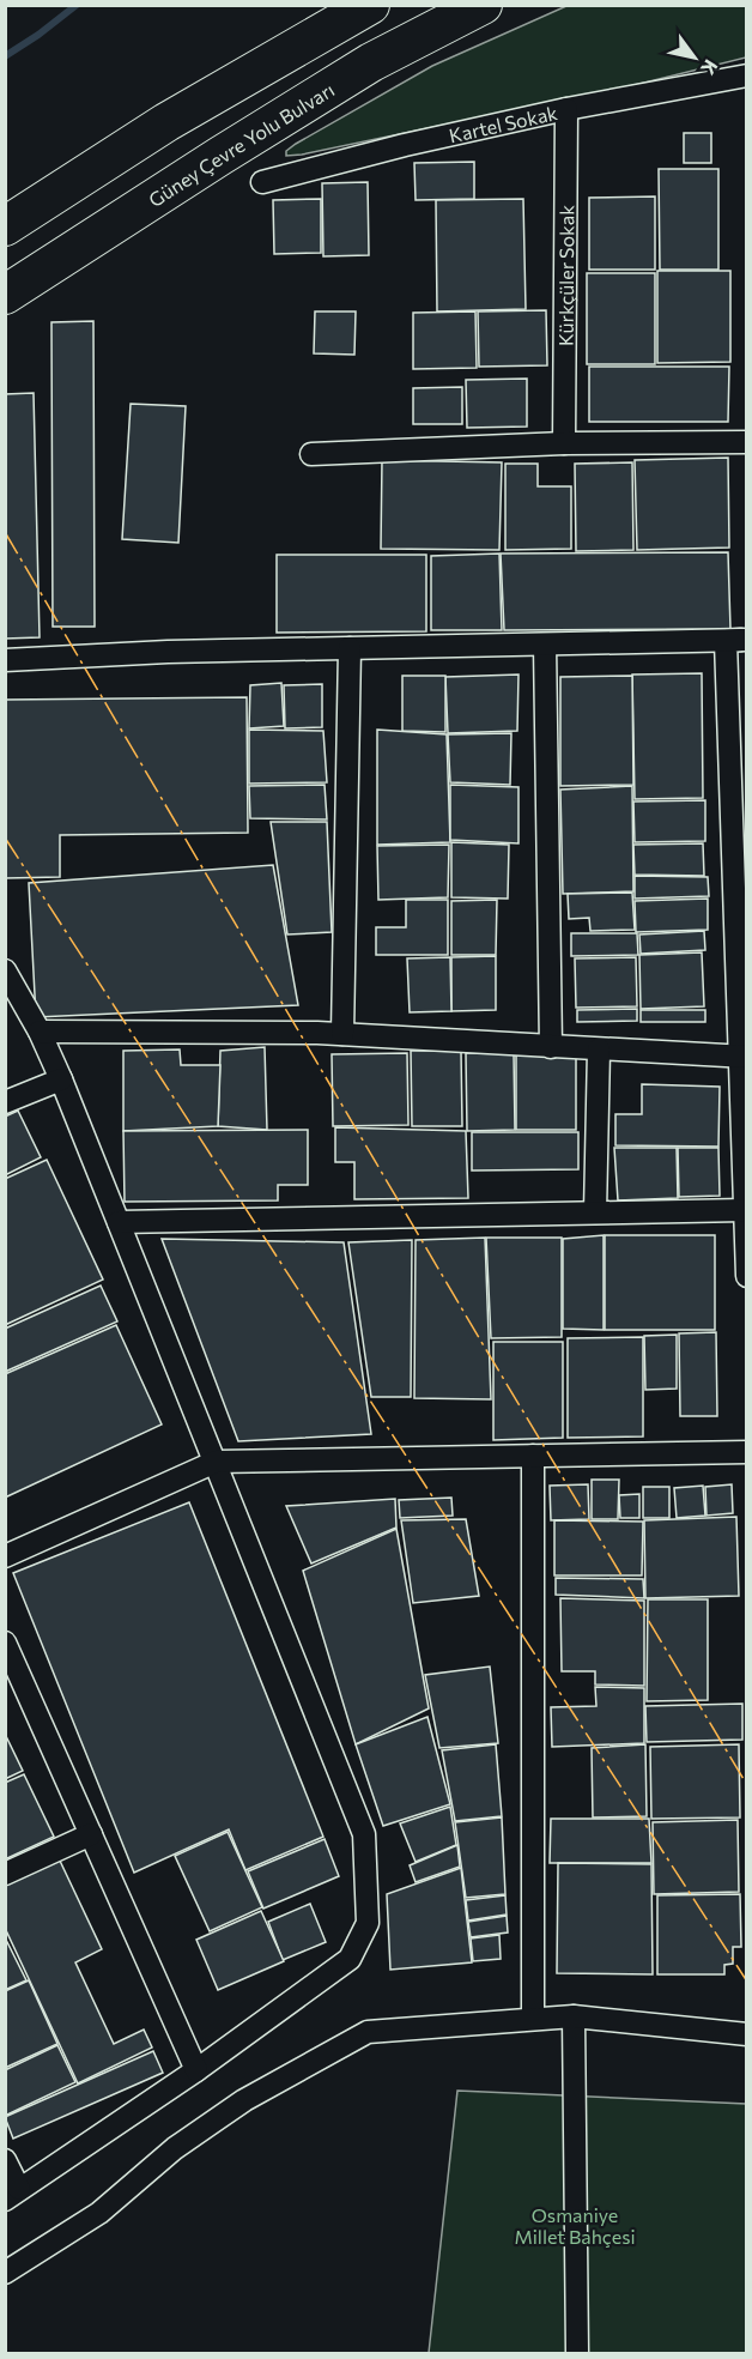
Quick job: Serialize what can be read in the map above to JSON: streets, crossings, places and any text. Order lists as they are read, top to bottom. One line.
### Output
{"streets":{"highway":["Güney Çevre Yolu Bulvarı"],"street":["Kartel Sokak","Kürkçüler Sokak"]},"crossings":[["Kartel Sokak","Kürkçüler Sokak"]],"parks":["Osmaniye Millet Bahçesi"],"north":"bottom right"}
